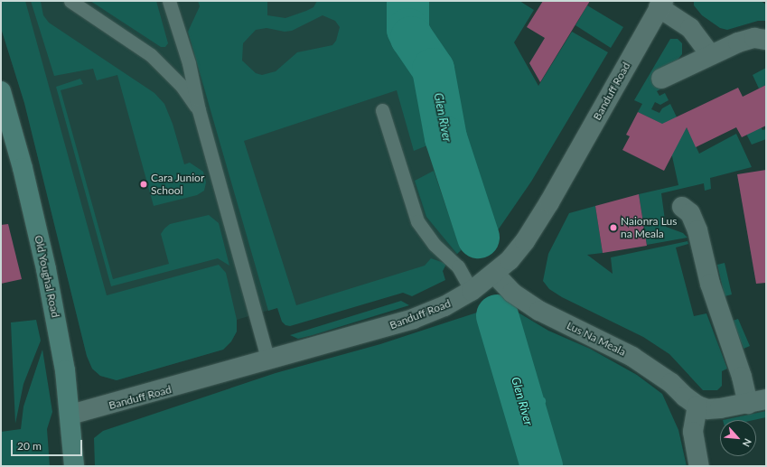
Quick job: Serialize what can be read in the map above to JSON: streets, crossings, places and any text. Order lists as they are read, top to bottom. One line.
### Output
{"streets":{"main road":["Old Youghal Road"],"street":["Banduff Road","Lus Na Meala"]},"crossings":[["Banduff Road","Old Youghal Road"],["Banduff Road","Lus Na Meala"]],"water":["Glen River"],"places":["Cara Junior School","Naionra Lus na Meala"],"scale_bar":"20 m","north":"bottom right"}
